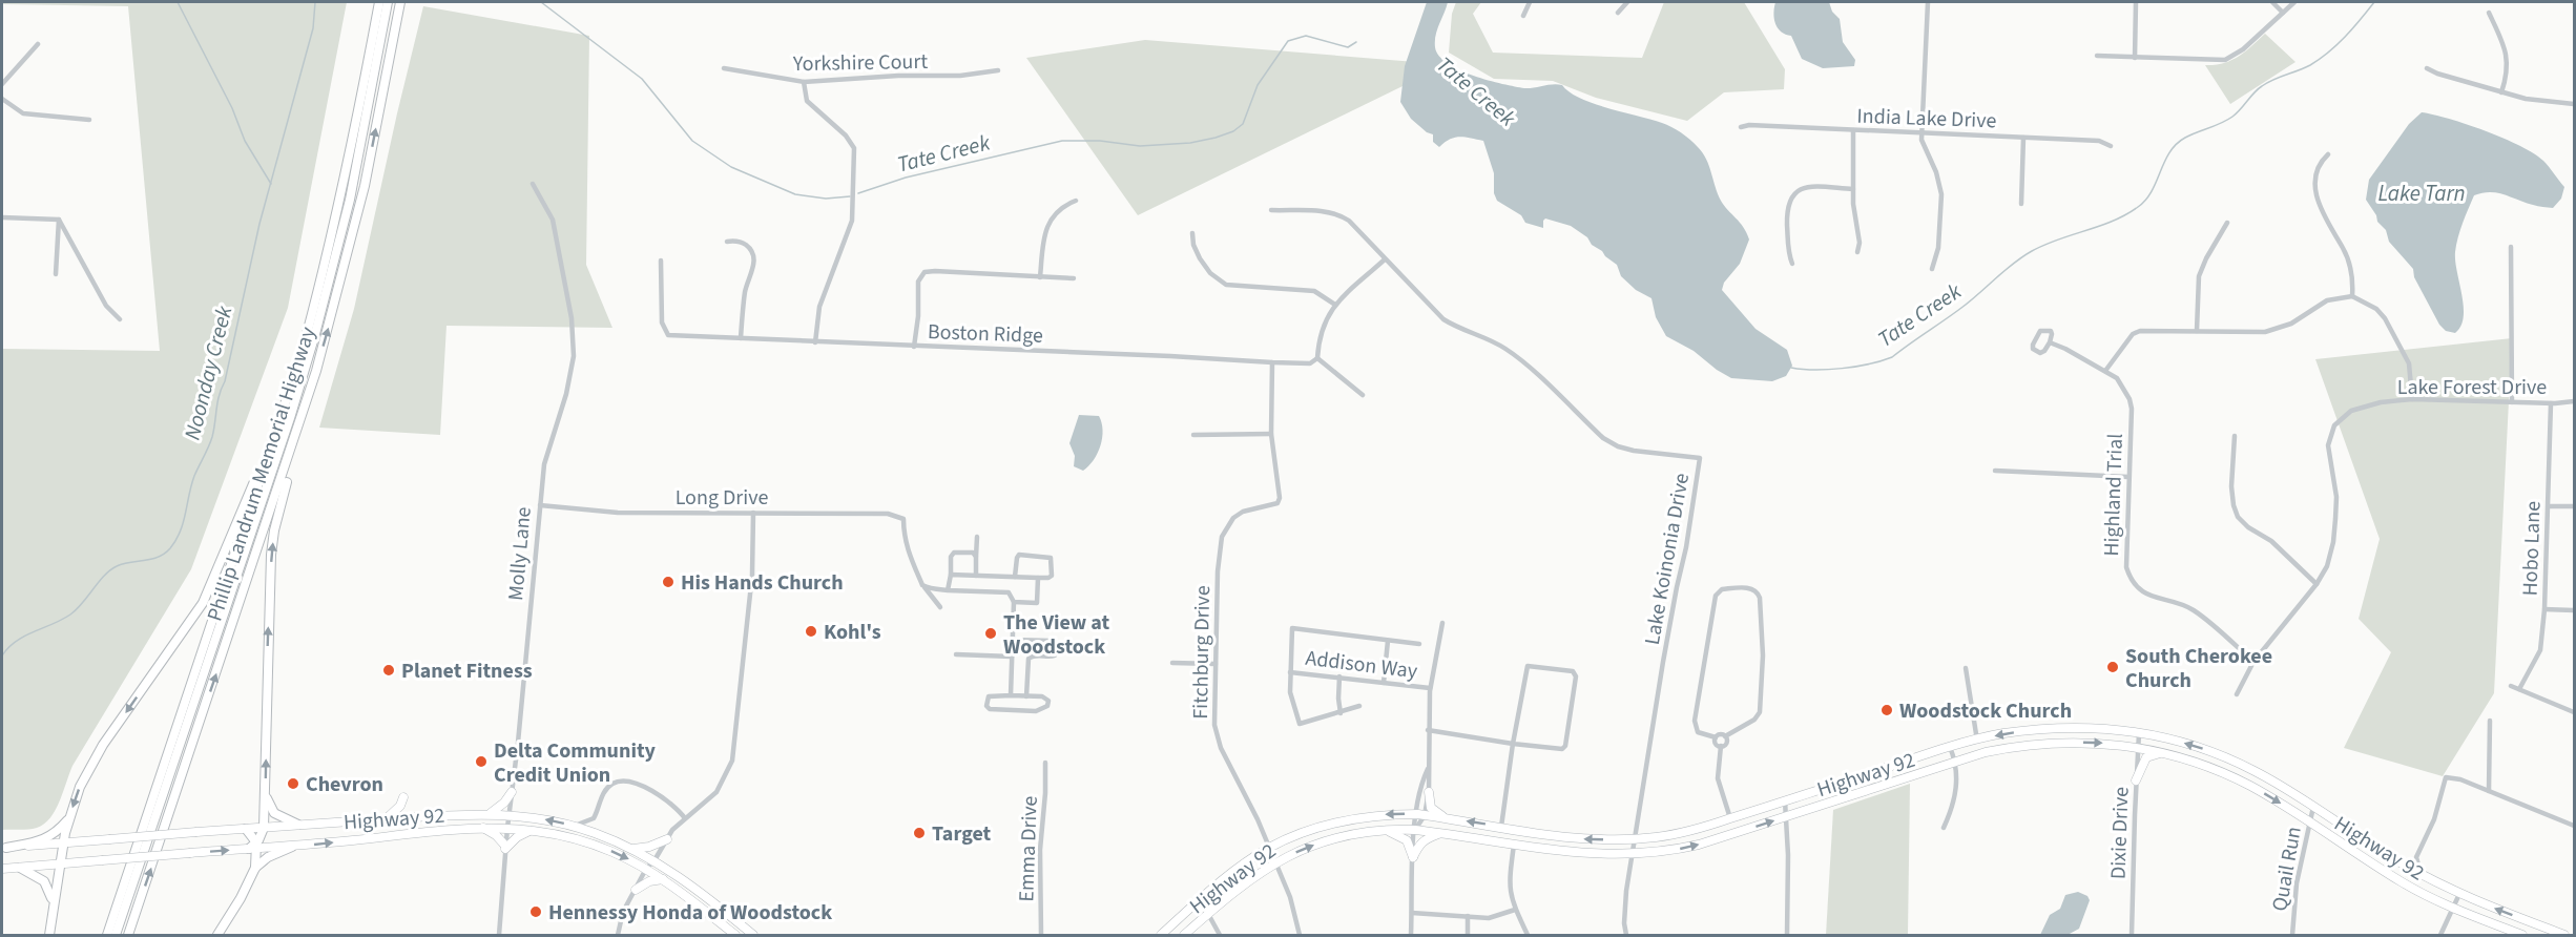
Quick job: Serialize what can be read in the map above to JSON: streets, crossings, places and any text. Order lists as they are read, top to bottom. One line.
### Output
{"streets":{"highway":["Phillip Landrum Memorial Highway"],"main road":["Highway 92"],"street":["Yorkshire Court","India Lake Drive","Boston Ridge","Lake Forest Drive","Highland Trial","Long Drive","Hobo Lane","Molly Lane","Lake Koinonia Drive","Fitchburg Drive","Addison Way","Dixie Drive","Emma Drive","Quail Run"]},"crossings":[["Lake Forest Drive","Highland Trial"],["Lake Forest Drive","Hobo Lane"],["Long Drive","Molly Lane"],["Molly Lane","Highway 92"],["Lake Koinonia Drive","Highway 92"],["Fitchburg Drive","Highway 92"],["Highway 92","Dixie Drive"],["Highway 92","Quail Run"]],"water":["Tate Creek","Lake Tarn","Noonday Creek"],"places":["His Hands Church","Kohl's","The View at Woodstock","South Cherokee Church","Planet Fitness","Woodstock Church","Delta Community Credit Union","Chevron","Target","Hennessy Honda of Woodstock"]}
